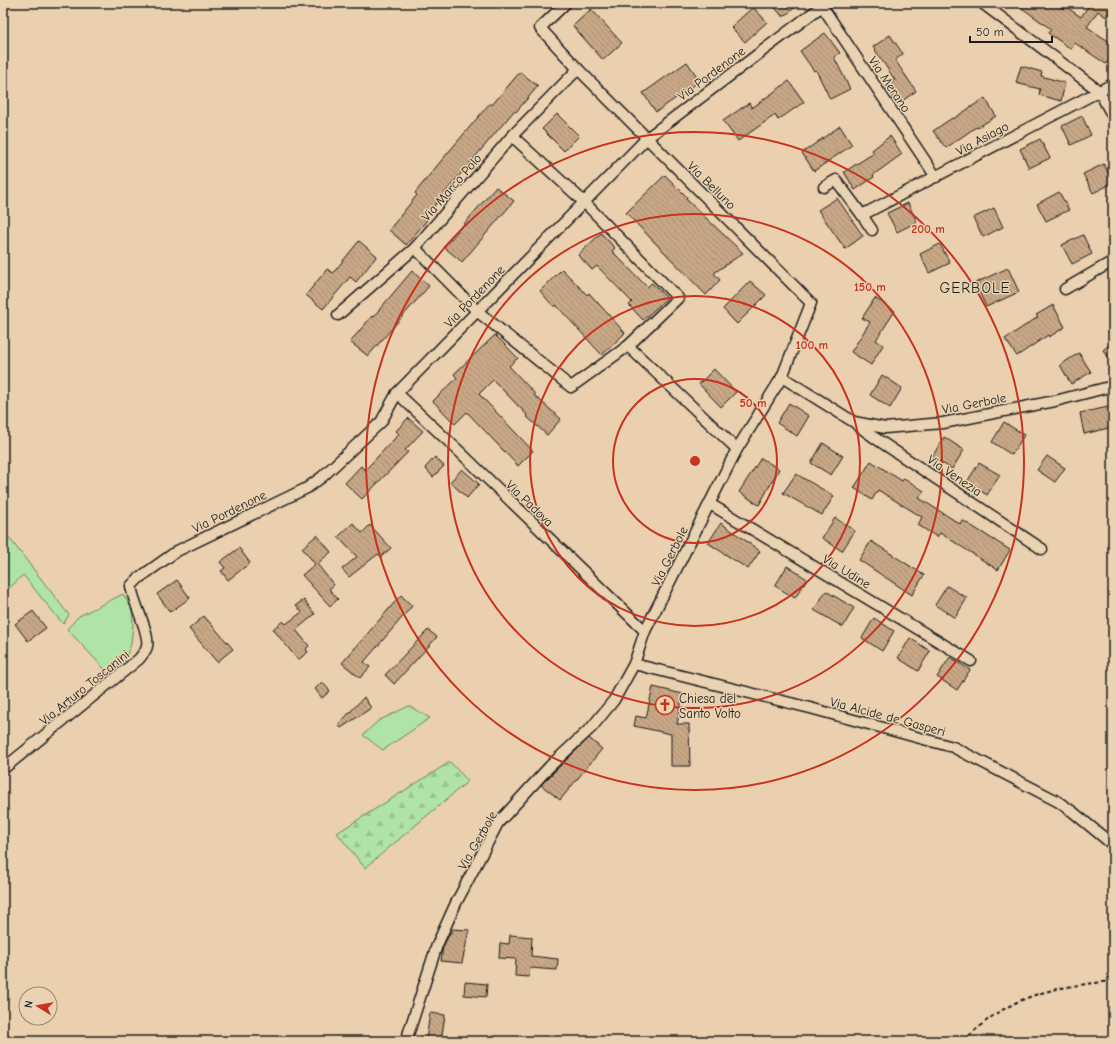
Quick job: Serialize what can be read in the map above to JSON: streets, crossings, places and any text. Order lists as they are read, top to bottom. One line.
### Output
{"streets":{"street":["Via Pordenone","Via Merano","Via Asiago","Via Belluno","Via Marco Polo","Via Gerbole","Via Venezia","Via Padova","Via Udine","Via Arturo Toscanini","Via Alcide de Gasperi"]},"crossings":[["Via Pordenone","Via Merano"],["Via Pordenone","Via Belluno"],["Via Pordenone","Via Padova"],["Via Pordenone","Via Arturo Toscanini"],["Via Merano","Via Asiago"],["Via Belluno","Via Marco Polo"],["Via Belluno","Via Gerbole"],["Via Gerbole","Via Venezia"],["Via Gerbole","Via Padova"],["Via Gerbole","Via Udine"],["Via Gerbole","Via Alcide de Gasperi"]],"districts":["GERBOLE"],"places":{"church":["Chiesa del Santo Volto"]},"scale_bar":"50 m","north":"left","rings":["200 m","150 m","100 m","50 m"]}
